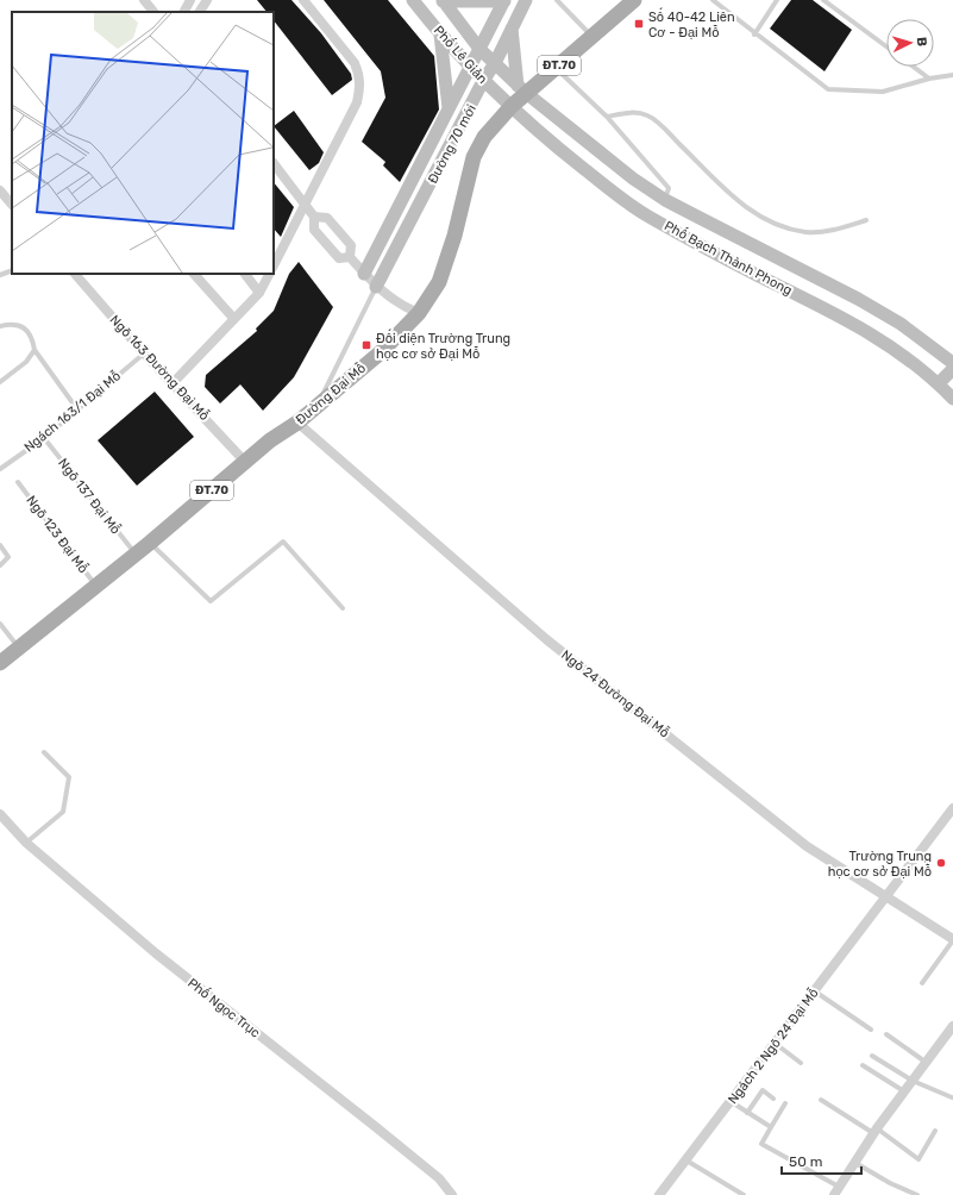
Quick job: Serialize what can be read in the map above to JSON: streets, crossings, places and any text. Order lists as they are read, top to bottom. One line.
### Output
{"streets":{"main road":["Phố Lê Giản","ĐT.70","Đường 70 mới","Phố Bạch Thành Phong","Đường Đại Mỗ"],"street":["Ngõ 163 Đường Đại Mỗ","Ngõ 24 Đường Đại Mỗ","Phố Ngọc Trục","Ngách 2 Ngõ 24 Đại Mỗ"],"lane":["Ngách 163/1 Đại Mỗ","Ngõ 137 Đại Mỗ","Ngõ 123 Đại Mỗ"]},"crossings":[["Phố Lê Giản","Đường 70 mới"],["Phố Lê Giản","Phố Bạch Thành Phong"],["Phố Lê Giản","Đường Đại Mỗ"],["Phố Bạch Thành Phong","Đường Đại Mỗ"],["Ngõ 163 Đường Đại Mỗ","Đường Đại Mỗ"],["Ngõ 163 Đường Đại Mỗ","Ngách 163/1 Đại Mỗ"],["Đường Đại Mỗ","Ngõ 137 Đại Mỗ"],["Đường Đại Mỗ","Ngõ 123 Đại Mỗ"],["Đường Đại Mỗ","Ngõ 24 Đường Đại Mỗ"],["Ngách 163/1 Đại Mỗ","Ngõ 137 Đại Mỗ"],["Ngõ 24 Đường Đại Mỗ","Ngách 2 Ngõ 24 Đại Mỗ"]],"places":{"transit":["Số 40-42 Liên Cơ - Đại Mỗ","Đối diện Trường Trung học cơ sở Đại Mỗ"],"other":["Trường Trung học cơ sở Đại Mỗ"]},"scale_bar":"50 m","north":"right"}
